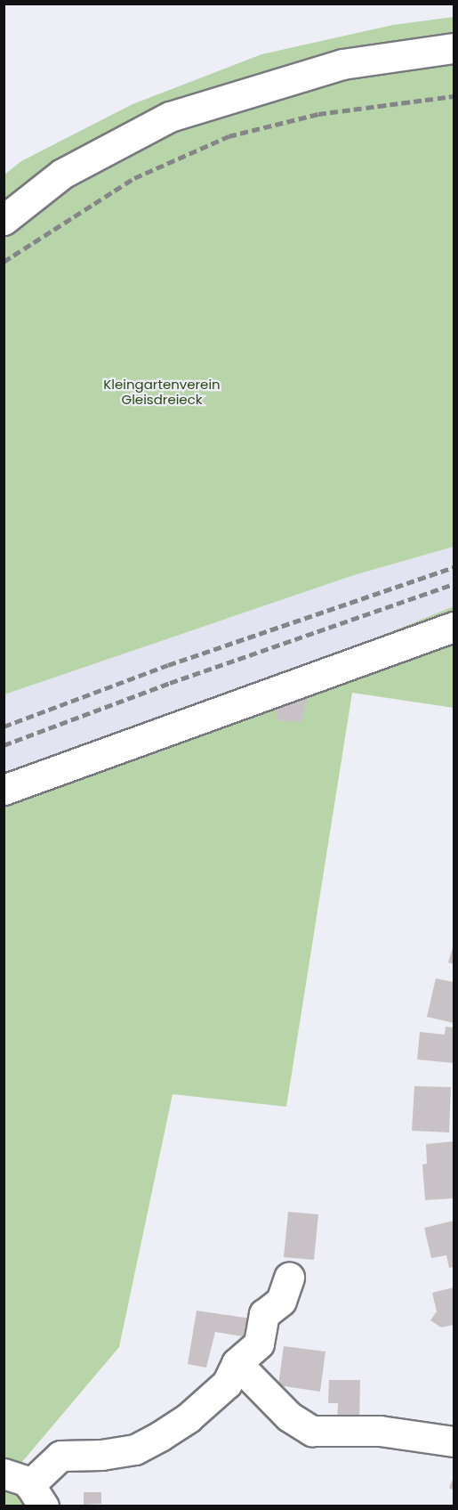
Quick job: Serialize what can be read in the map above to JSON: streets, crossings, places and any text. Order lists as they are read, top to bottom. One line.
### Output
{"parks":["Kleingartenverein Gleisdreieck"]}
